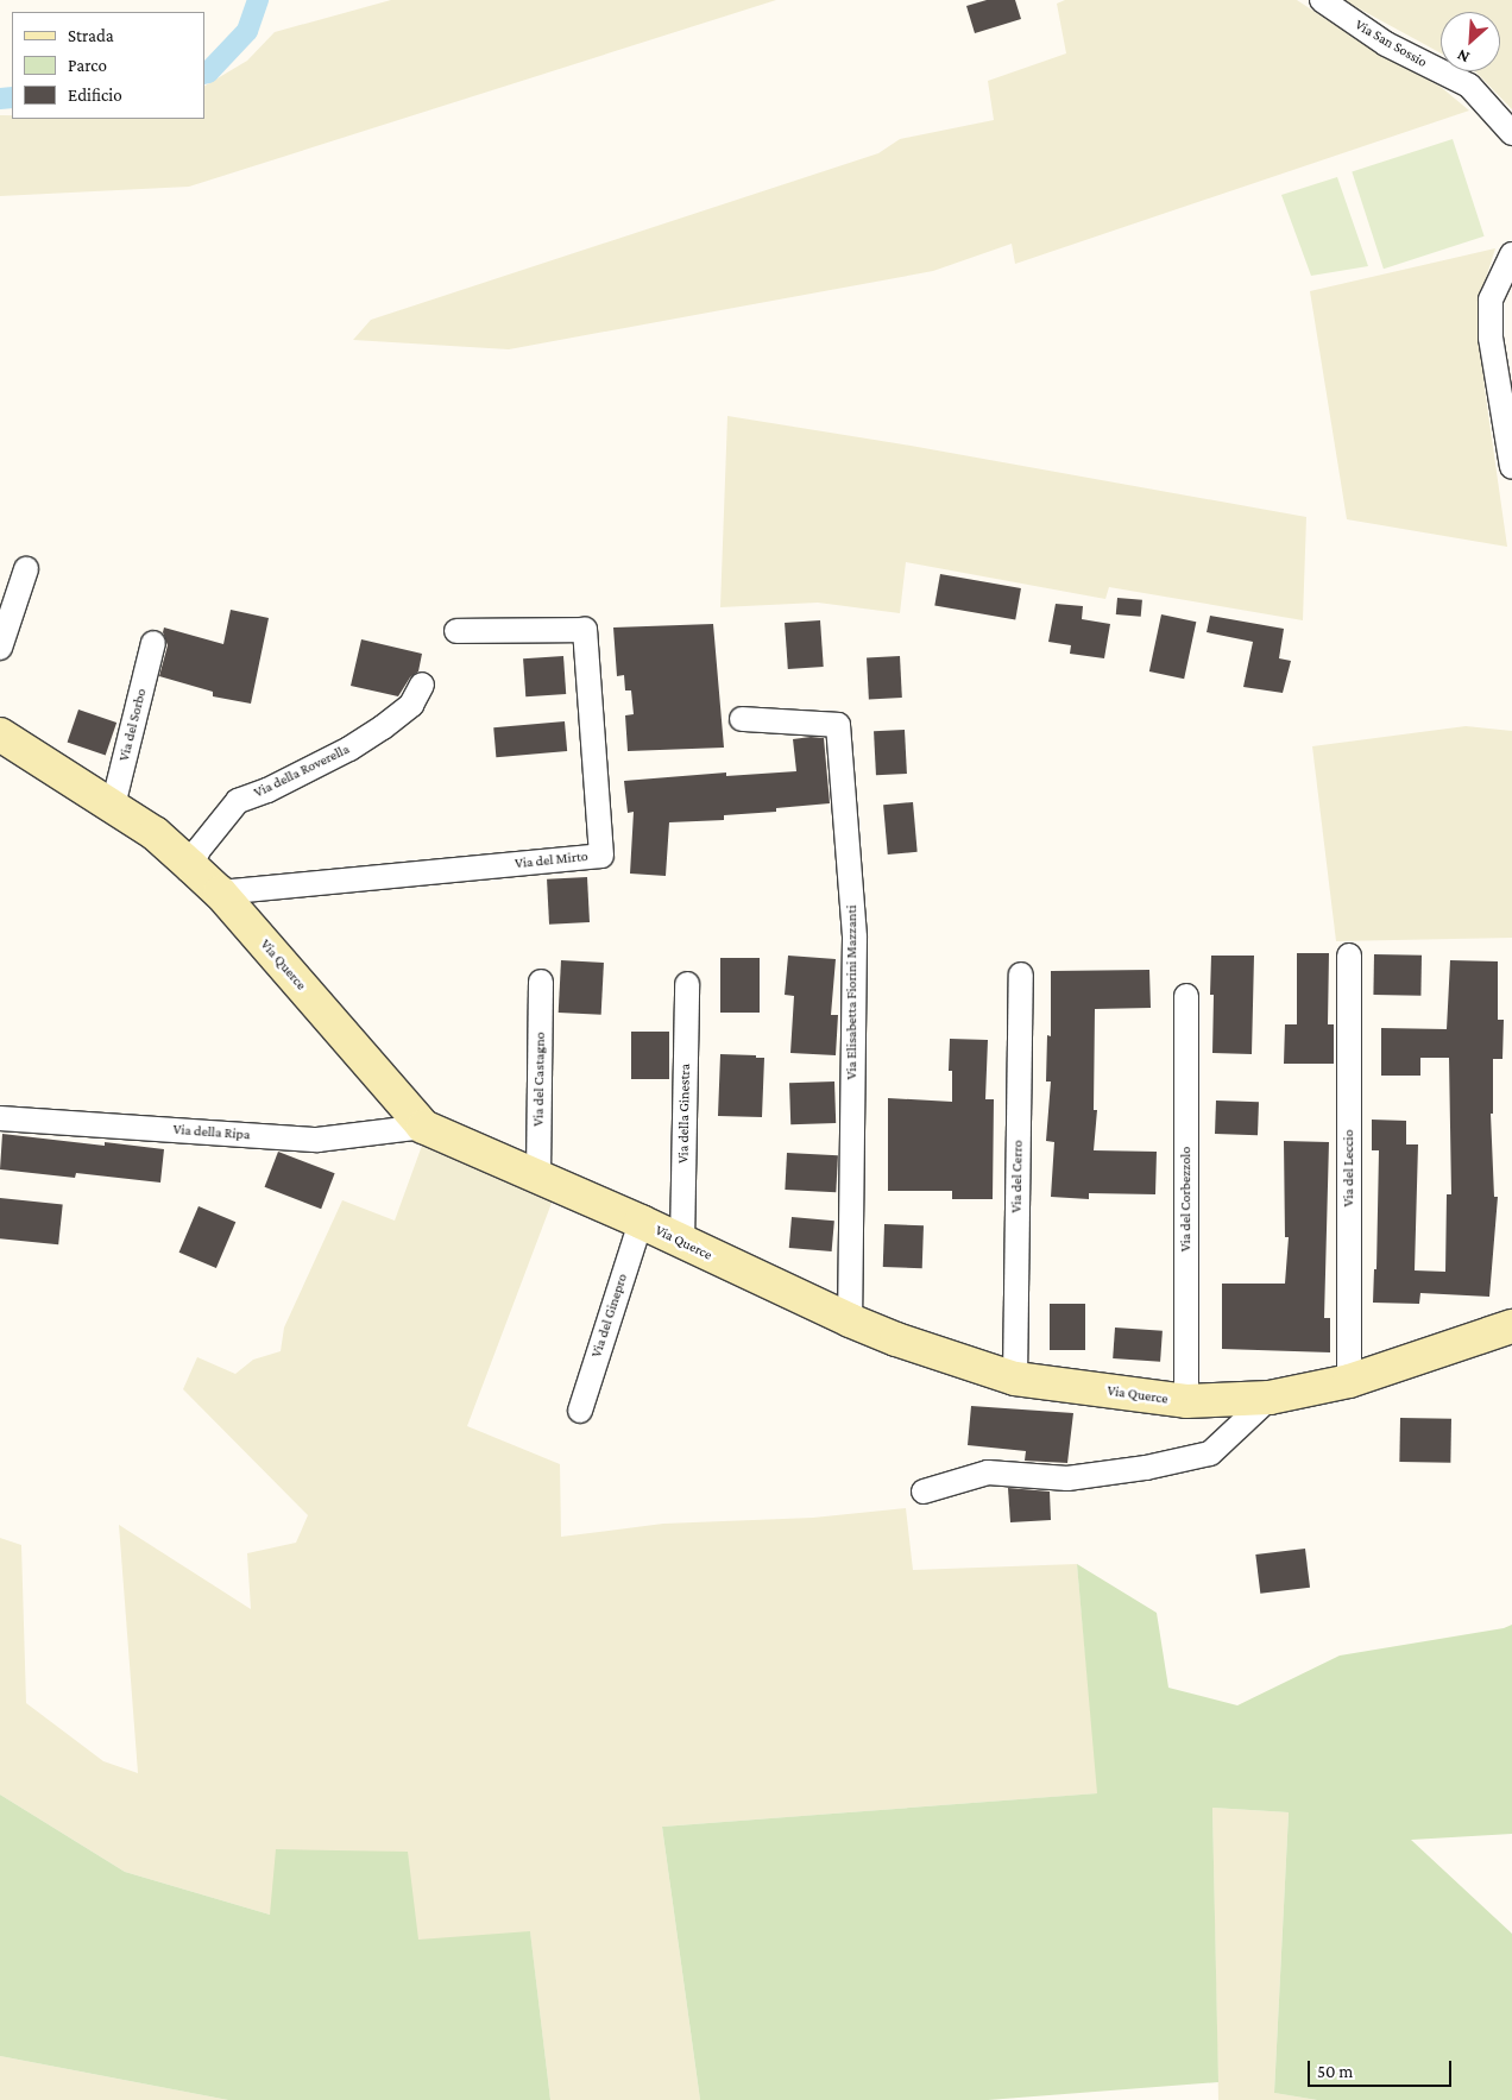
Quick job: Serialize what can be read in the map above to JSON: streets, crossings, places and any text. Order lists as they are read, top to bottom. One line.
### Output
{"streets":{"street":["Via San Sossio","Via del Sorbo","Via della Roverella","Via del Mirto","Via Querce","Via Elisabetta Fiorini Mazzanti","Via del Castagno","Via della Ginestra","Via della Ripa","Via del Leccio","Via del Cerro","Via del Corbezzolo","Via del Ginepro"]},"crossings":[["Via del Sorbo","Via Querce"],["Via della Roverella","Via Querce"],["Via del Mirto","Via Querce"],["Via Querce","Via Elisabetta Fiorini Mazzanti"],["Via Querce","Via del Castagno"],["Via Querce","Via della Ginestra"],["Via Querce","Via della Ripa"],["Via Querce","Via del Leccio"],["Via Querce","Via del Cerro"],["Via Querce","Via del Corbezzolo"],["Via Querce","Via del Ginepro"]],"legend":["Strada","Parco","Edificio"],"scale_bar":"50 m","north":"bottom left"}
